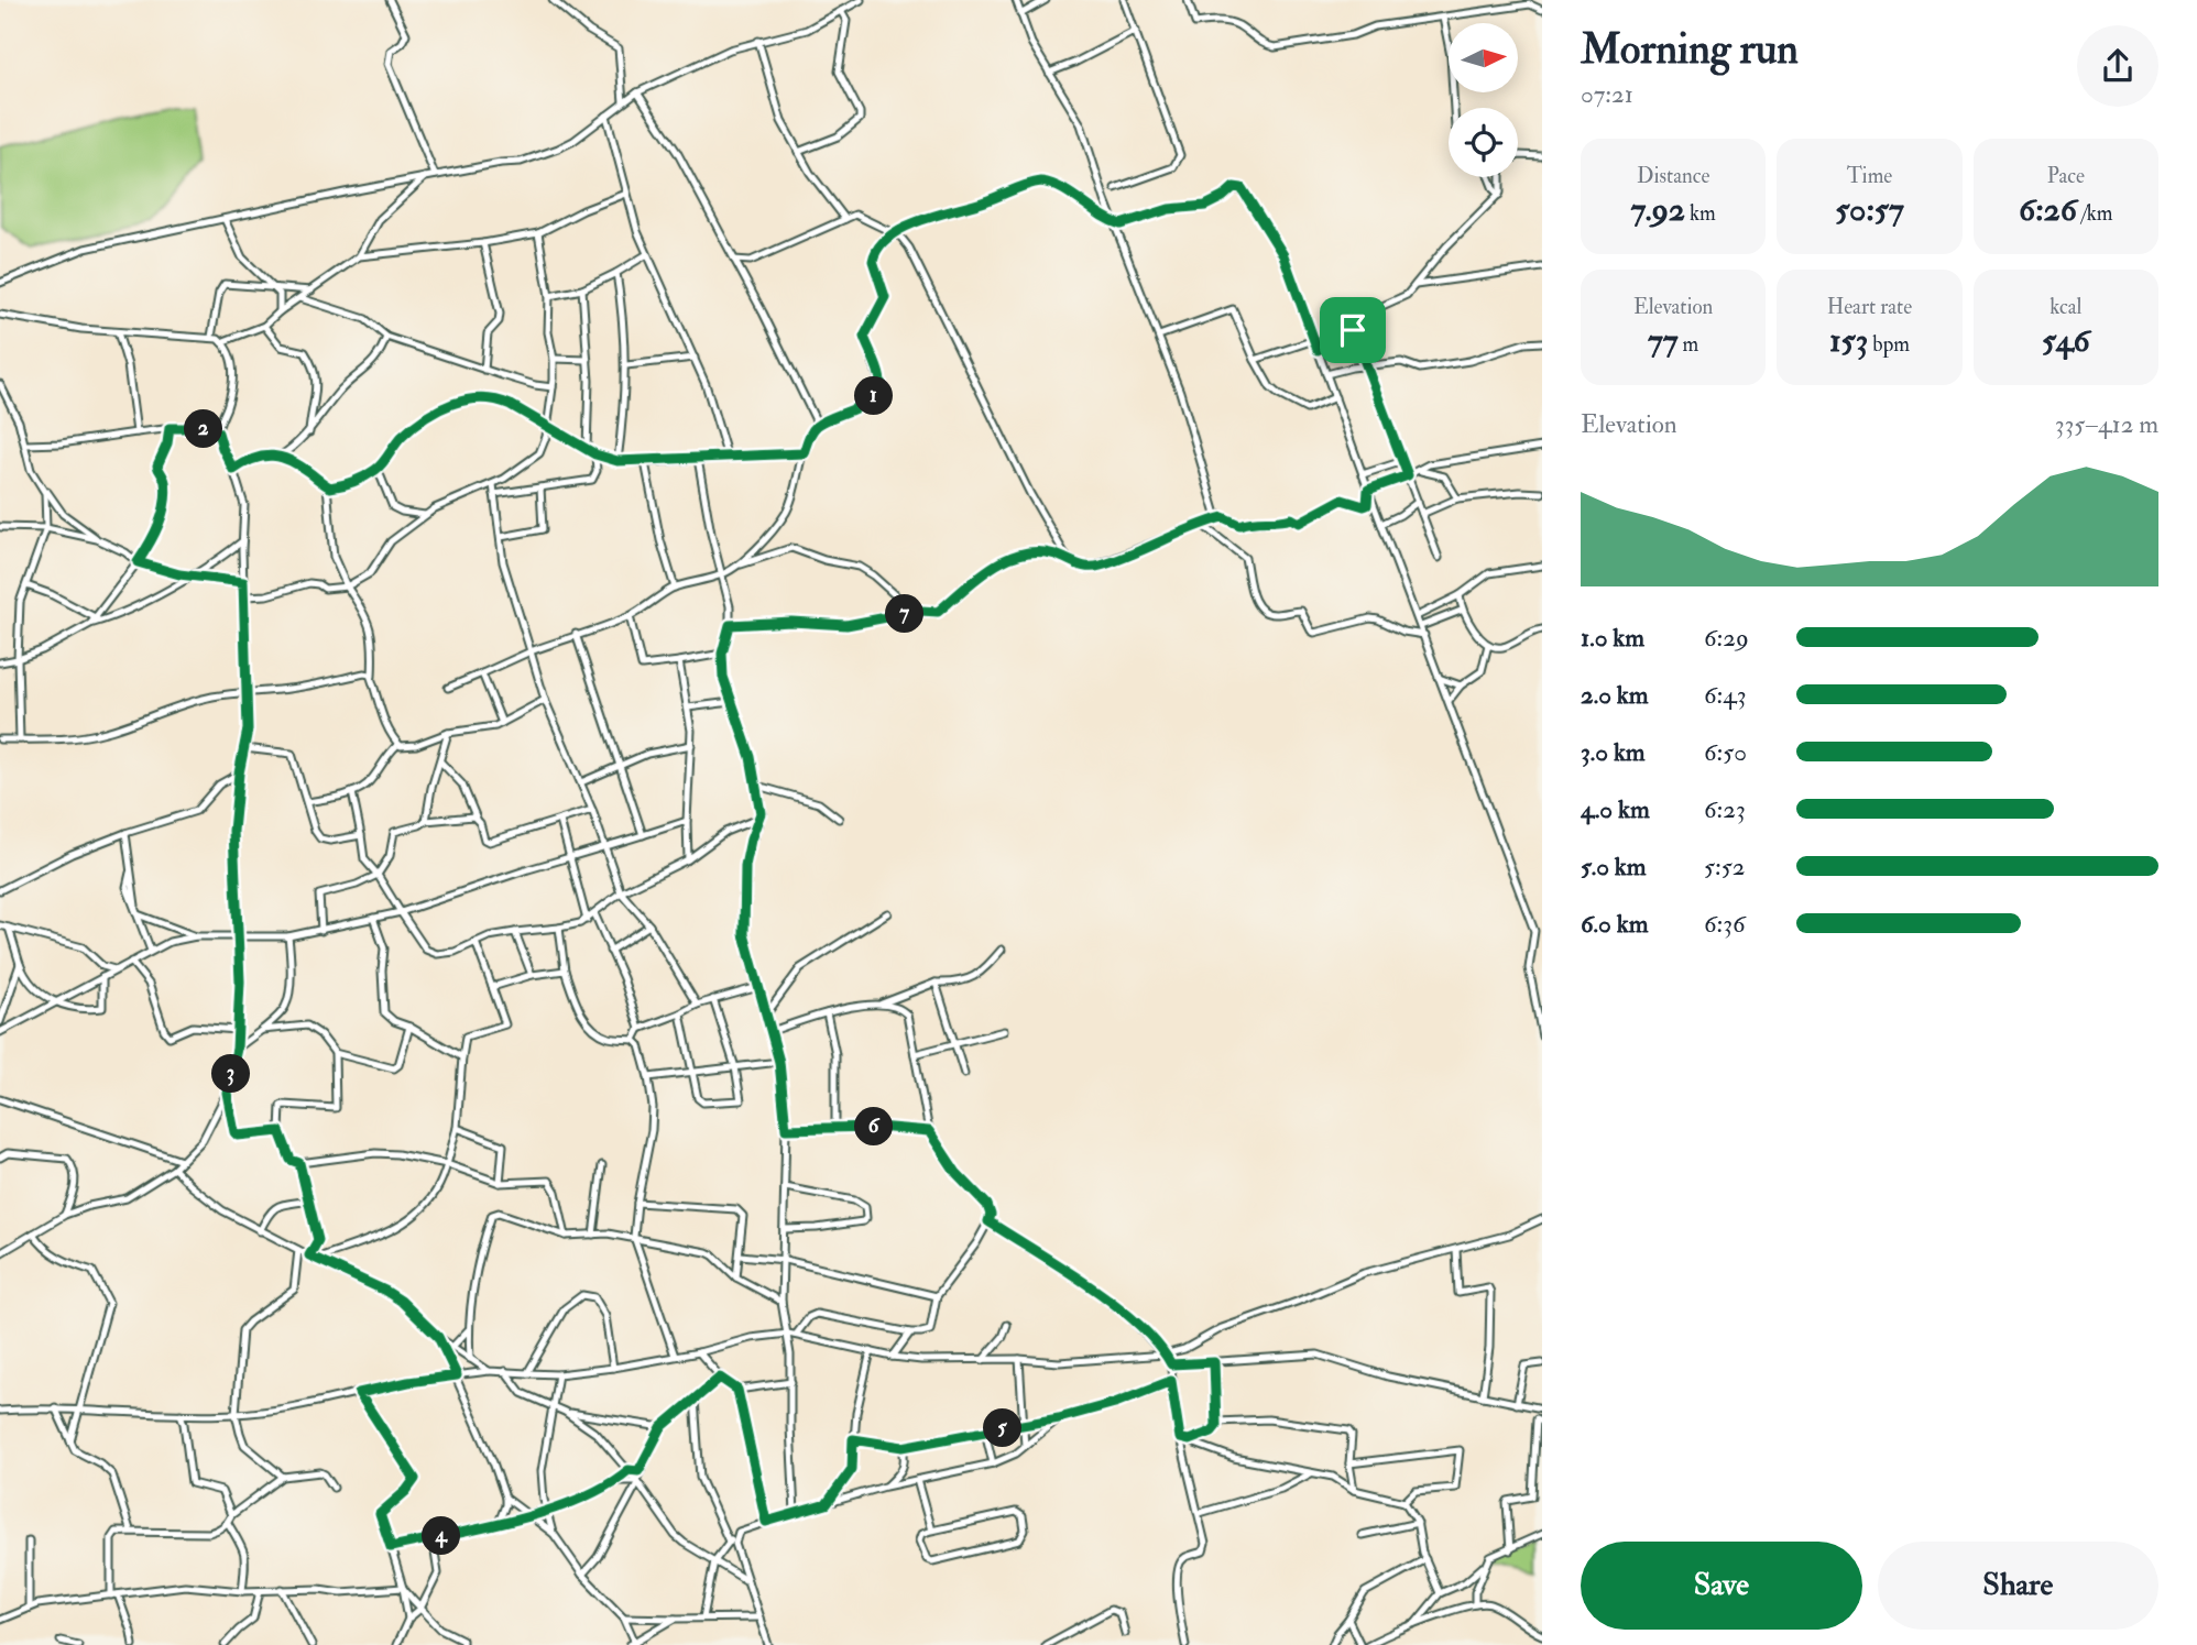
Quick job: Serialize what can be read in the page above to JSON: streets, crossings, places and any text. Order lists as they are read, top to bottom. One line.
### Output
{"north":"right","page":{"heading":["Morning run","07:21"],"stats":[["Distance","7.92 km"],["Time","50:57"],["Pace","6:26 /km"],["Elevation","77 m"],["Heart rate","153 bpm"],["kcal","546"]],"pins":["1","2","7","3","6","5","4"],"chart":["Elevation","335–412 m"],"list":[{"name":"1.0 km","note":"6:29"},{"name":"2.0 km","note":"6:43"},{"name":"3.0 km","note":"6:50"},{"name":"4.0 km","note":"6:23"},{"name":"5.0 km","note":"5:52"},{"name":"6.0 km","note":"6:36"}],"buttons":["Save","Share"]}}
